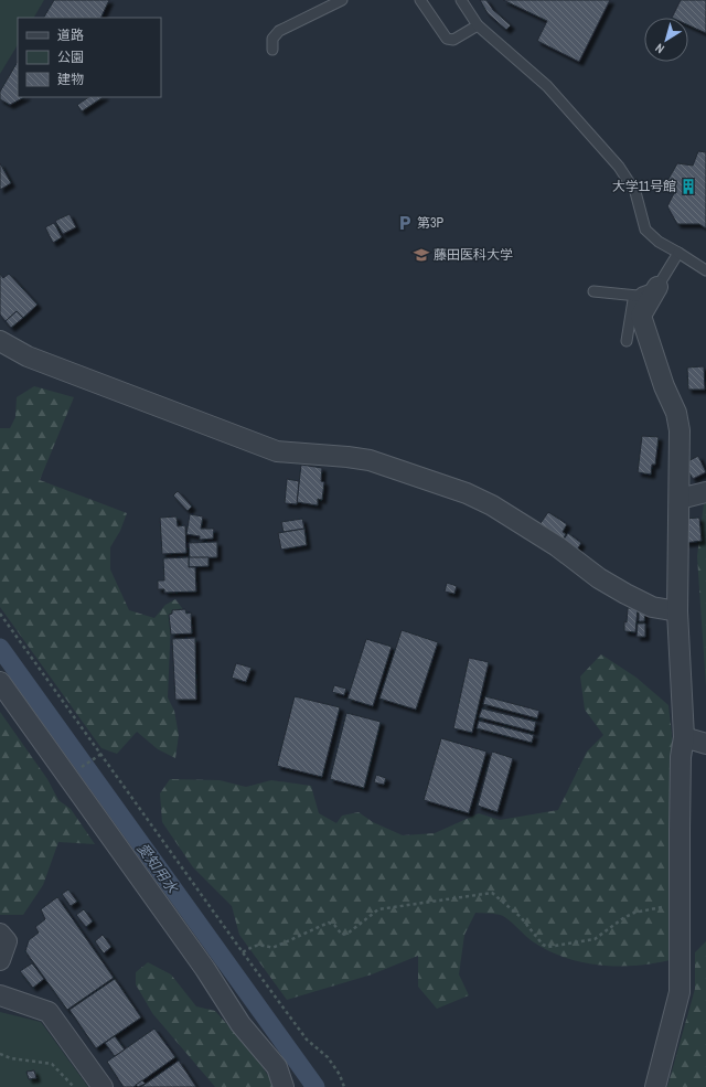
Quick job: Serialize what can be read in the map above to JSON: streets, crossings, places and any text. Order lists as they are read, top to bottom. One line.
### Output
{"water":["愛知用水"],"places":{"building":["大学11号館"],"parking":["第3P"],"school or university":["藤田医科大学"]},"legend":["道路","公園","建物"],"north":"bottom left"}
